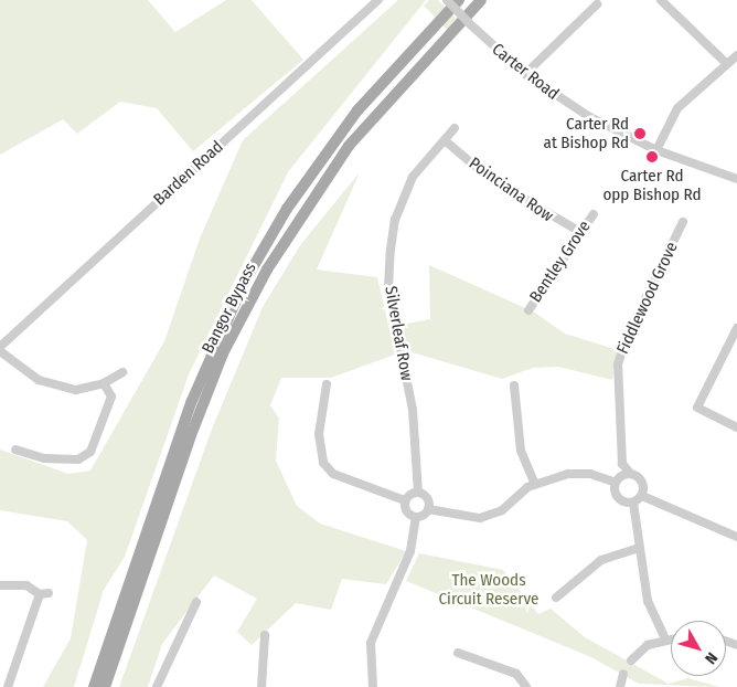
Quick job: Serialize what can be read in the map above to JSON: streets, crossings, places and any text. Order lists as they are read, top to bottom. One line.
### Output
{"streets":{"main road":["Bangor Bypass"],"street":["Carter Road","Barden Road","Poinciana Row","Bentley Grove","Fiddlewood Grove","Silverleaf Row"]},"crossings":[["Poinciana Row","Bentley Grove"],["Poinciana Row","Silverleaf Row"]],"parks":["The Woods Circuit Reserve"],"places":["Carter Rd at Bishop Rd","Carter Rd opp Bishop Rd"],"north":"bottom right"}
